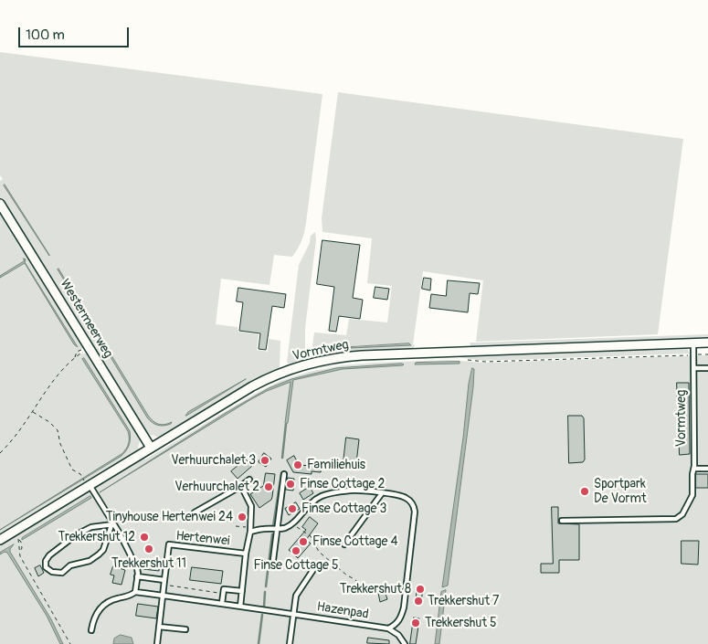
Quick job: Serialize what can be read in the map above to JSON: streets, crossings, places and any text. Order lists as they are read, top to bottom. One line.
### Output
{"streets":{"street":["Westermeerweg","Vormtweg"],"lane":["Hertenwei","Hazenpad"]},"crossings":[["Westermeerweg","Vormtweg"]],"places":["Verhuurchalet 3","Familiehuis","Finse Cottage 2","Verhuurchalet 2","Sportpark De Vormt","Finse Cottage 3","Tinyhouse Hertenwei 24","Trekkershut 12","Finse Cottage 4","Trekkershut 11","Finse Cottage 5","Trekkershut 8","Trekkershut 7","Trekkershut 5"],"scale_bar":"100 m"}
